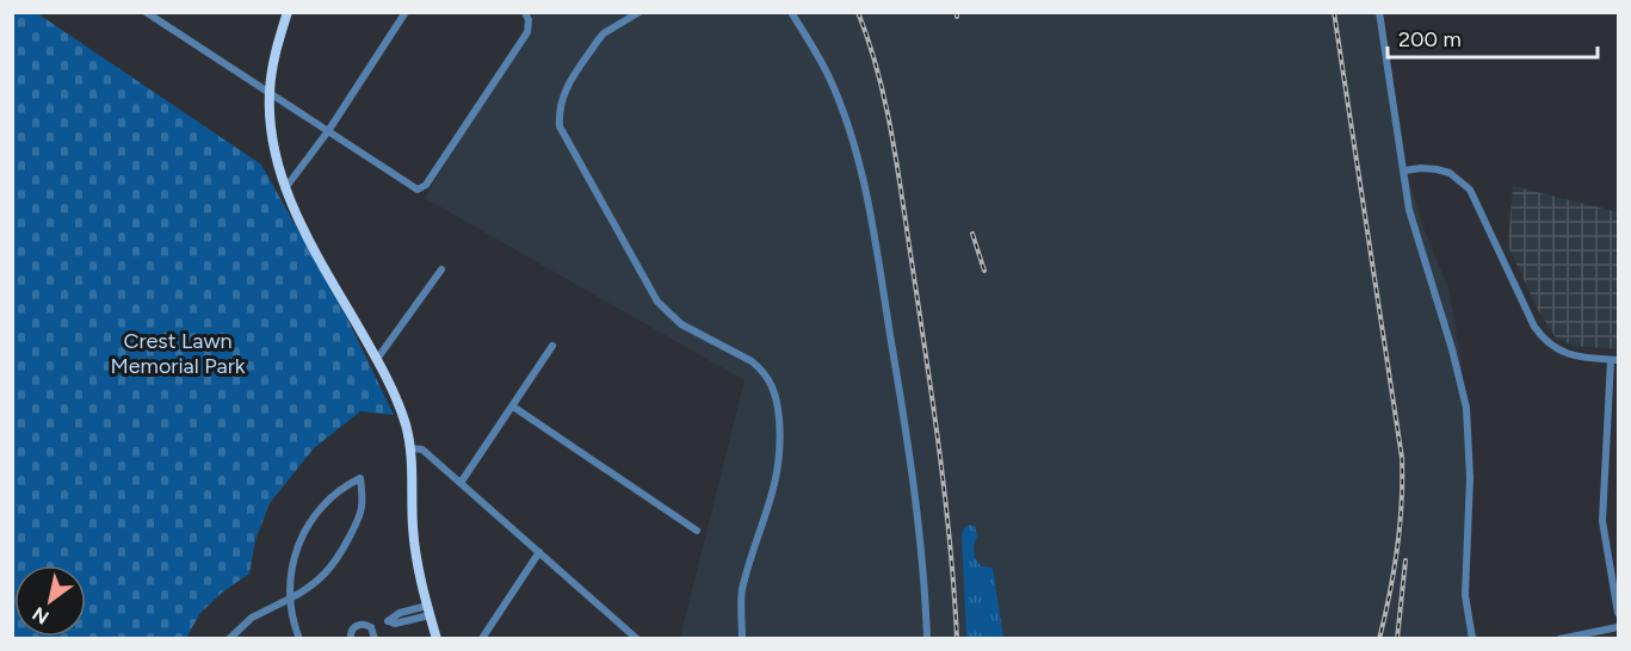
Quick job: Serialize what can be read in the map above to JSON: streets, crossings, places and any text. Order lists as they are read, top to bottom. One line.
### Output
{"parks":["Crest Lawn Memorial Park"],"scale_bar":"200 m","north":"bottom left"}
